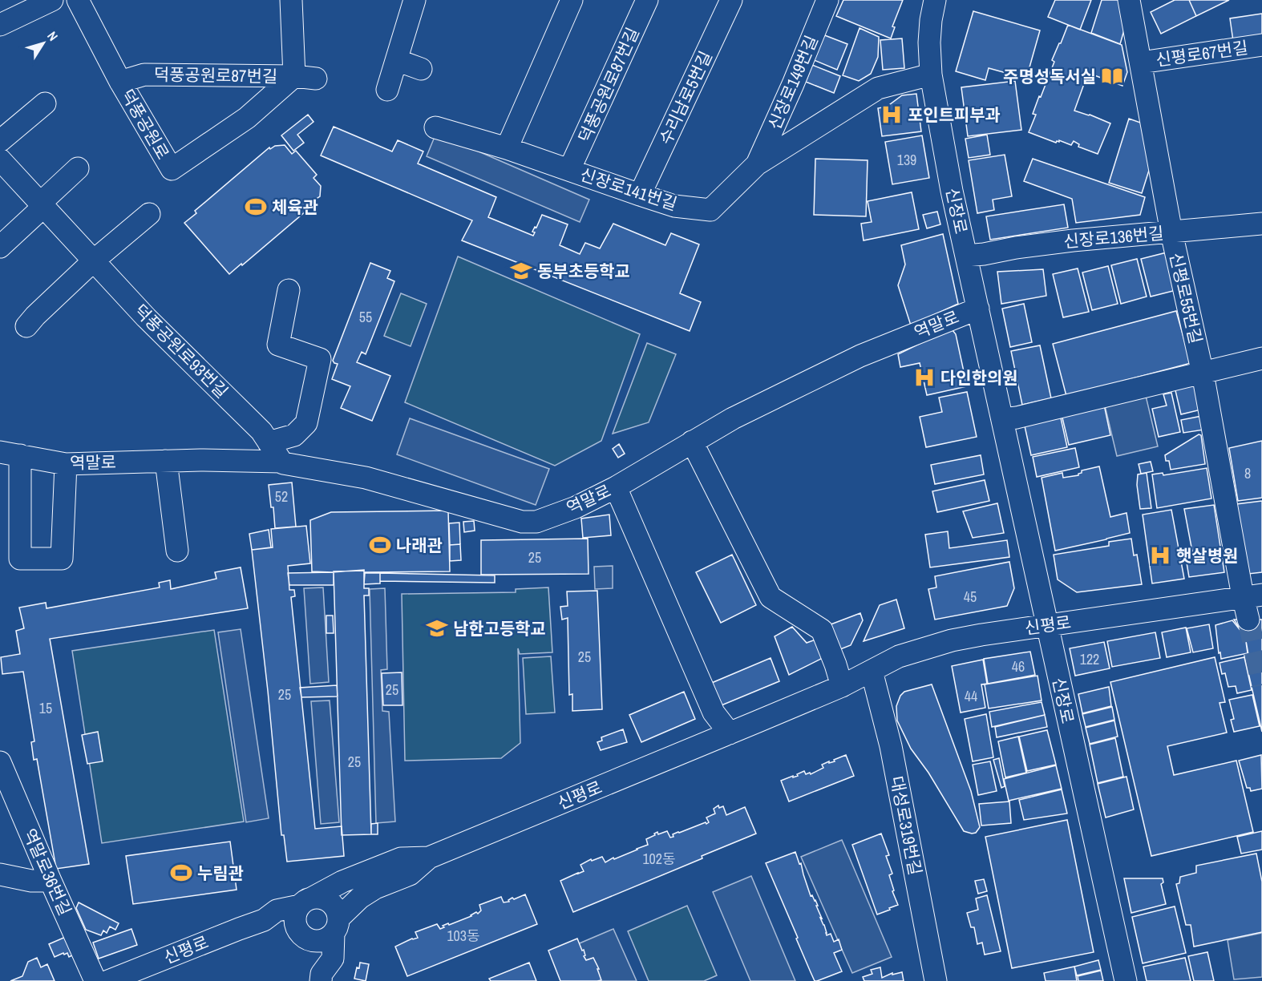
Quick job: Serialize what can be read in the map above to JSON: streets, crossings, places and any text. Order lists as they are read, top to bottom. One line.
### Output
{"streets":{"street":["신평로67번길","덕풍공원로87번길","신장로149번길","수리남로5번길","덕풍공원로","신장로141번길","신장로","신장로136번길","신평로55번길","역말로","덕풍공원로93번길","신평로","대성로319번길","역말로36번길"]},"crossings":[["신평로67번길","신평로55번길"],["덕풍공원로87번길","덕풍공원로"],["덕풍공원로87번길","신장로141번길"],["신장로149번길","신장로141번길"],["수리남로5번길","신장로141번길"],["신장로141번길","신장로"],["신장로","신장로136번길"],["신장로","역말로"],["신장로","신평로"],["신장로136번길","신평로55번길"],["신평로55번길","신평로"],["역말로","덕풍공원로93번길"],["신평로","대성로319번길"]],"places":{"library":["주명성독서실"],"hospital":["포인트피부과","다인한의원","햇살병원"],"sports":["체육관","나래관","누림관"],"school or university":["동부초등학교","남한고등학교"]},"house_numbers":["139","55","8","52","25","45","25","122","46","25","25","44","15","25","102동","103동"],"north":"top right"}
